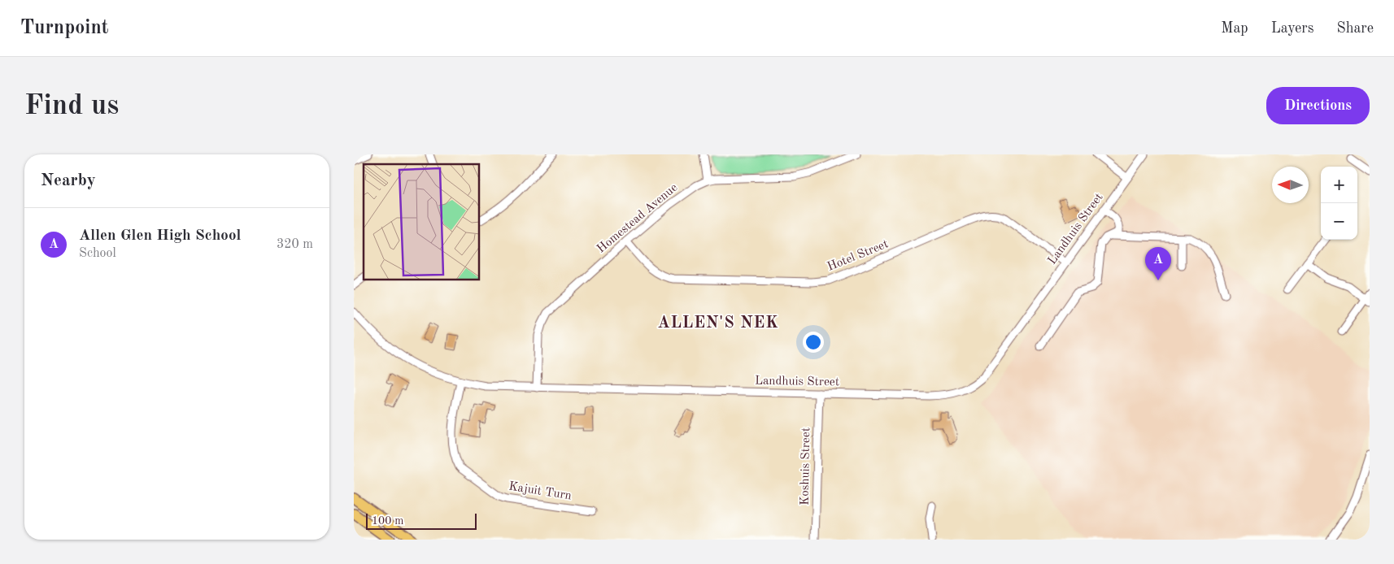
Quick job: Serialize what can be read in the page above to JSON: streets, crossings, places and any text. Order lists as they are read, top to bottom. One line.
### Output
{"streets":{"street":["Homestead Avenue","Landhuis Street","Hotel Street","Koshuis Street","Kajuit Turn"]},"crossings":[["Homestead Avenue","Landhuis Street"],["Homestead Avenue","Hotel Street"],["Landhuis Street","Hotel Street"],["Landhuis Street","Koshuis Street"],["Landhuis Street","Kajuit Turn"]],"districts":["ALLEN'S NEK"],"scale_bar":"100 m","north":"left","page":{"header":"Turnpoint","nav":["Map","Layers","Share"],"buttons":"Directions","title":"Find us","heading":"Nearby","map_buttons":["+","−"],"list":[{"mark":"A","name":"Allen Glen High School","note":"School","value":"320 m"}],"pins":"A","scale":"100 m"}}
